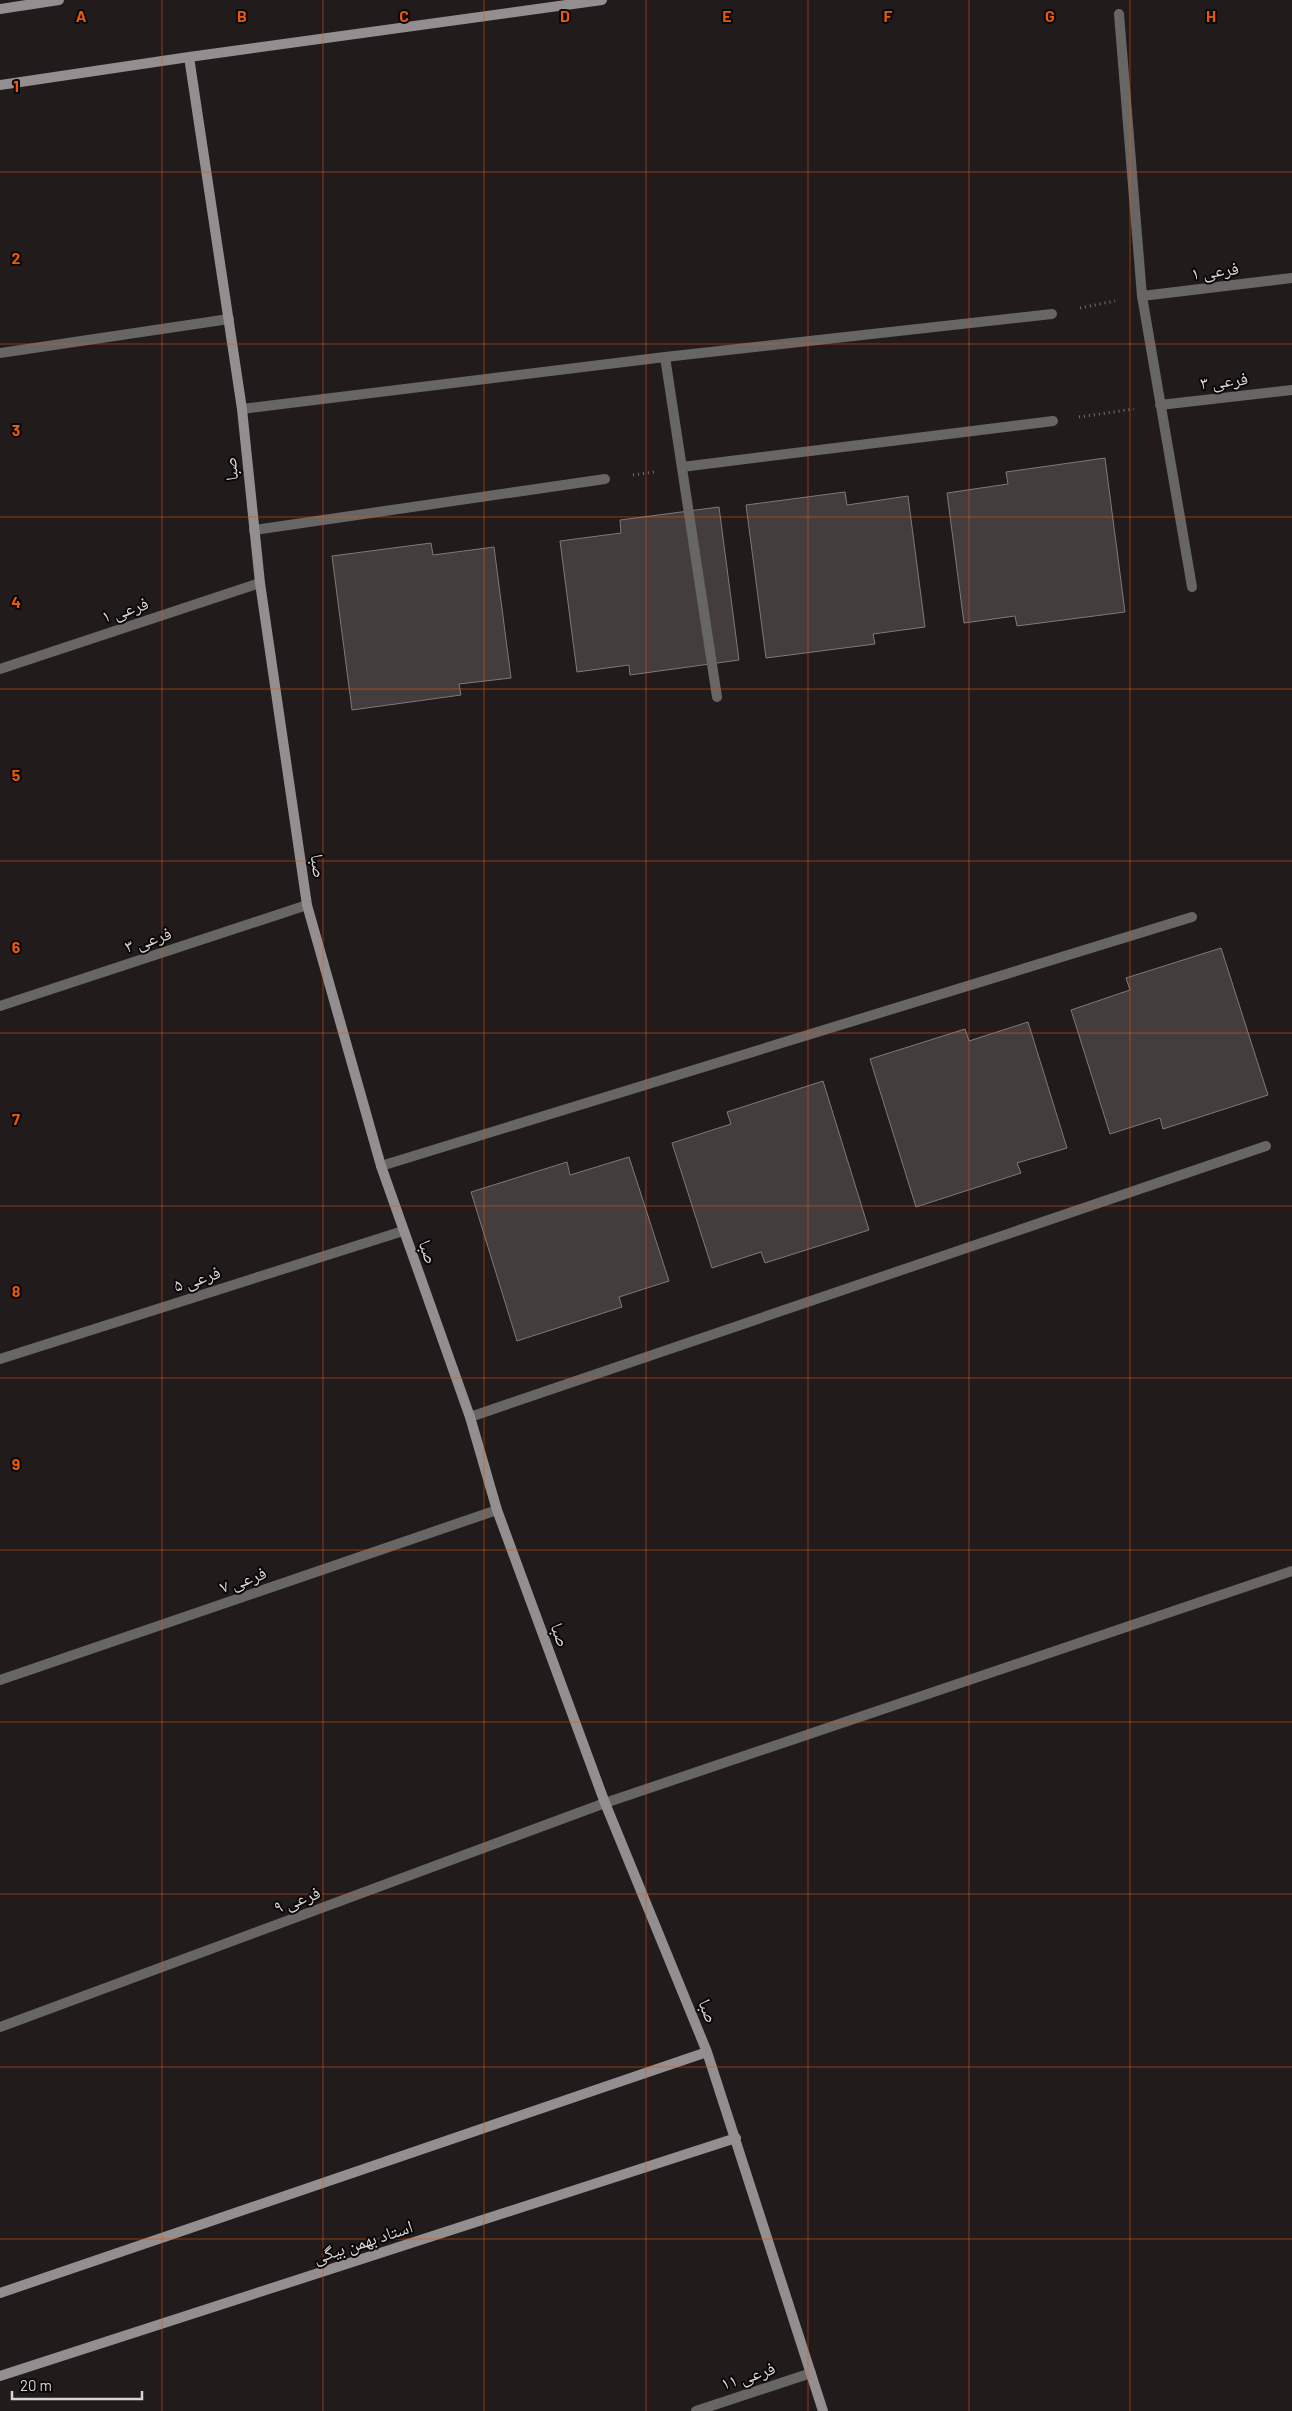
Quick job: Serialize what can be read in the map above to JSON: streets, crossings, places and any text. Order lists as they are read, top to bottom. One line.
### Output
{"streets":{"street":["فرعی ۱","فرعی ۳","صبا","فرعی ۵","فرعی ۷","فرعی ۹","استاد بهمن بیگی","فرعی ۱۱"]},"crossings":[["فرعی ۱","صبا"],["فرعی ۳","صبا"],["صبا","فرعی ۵"],["صبا","فرعی ۷"],["صبا","فرعی ۹"],["صبا","استاد بهمن بیگی"],["صبا","فرعی ۱۱"]],"scale_bar":"20 m","grid":{"columns":["A","B","C","D","E","F","G","H"],"rows":["1","2","3","4","5","6","7","8","9"]}}
